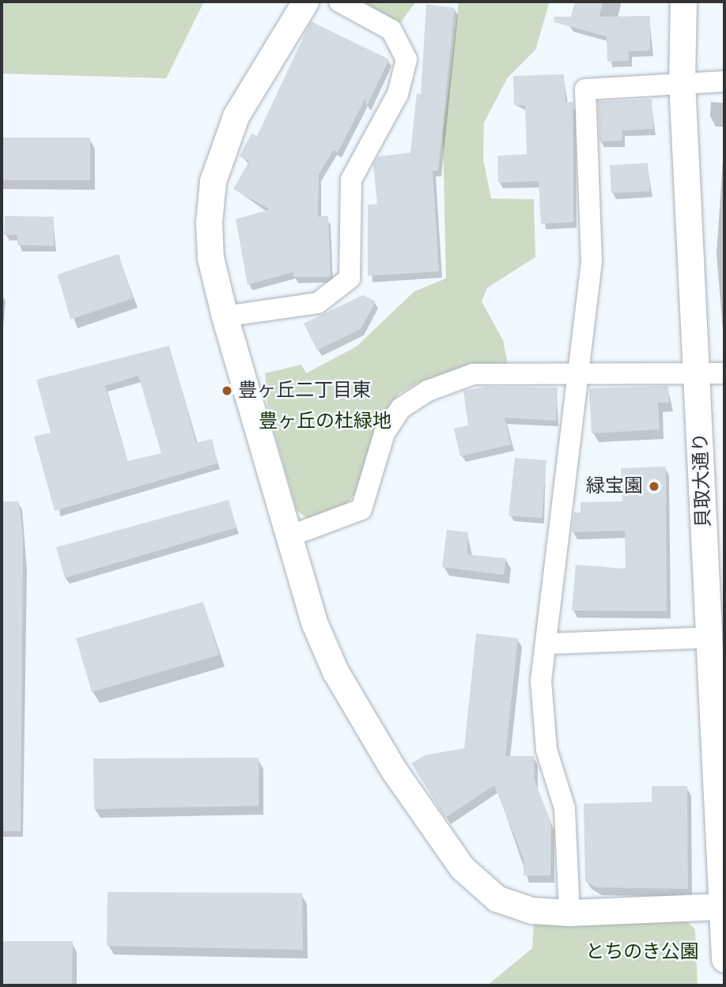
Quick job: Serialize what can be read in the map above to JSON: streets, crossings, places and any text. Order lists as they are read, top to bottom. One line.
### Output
{"streets":{"street":["貝取大通り"]},"parks":["豊ヶ丘の杜緑地","とちのき公園"],"places":["豊ヶ丘二丁目東","緑宝園"]}
